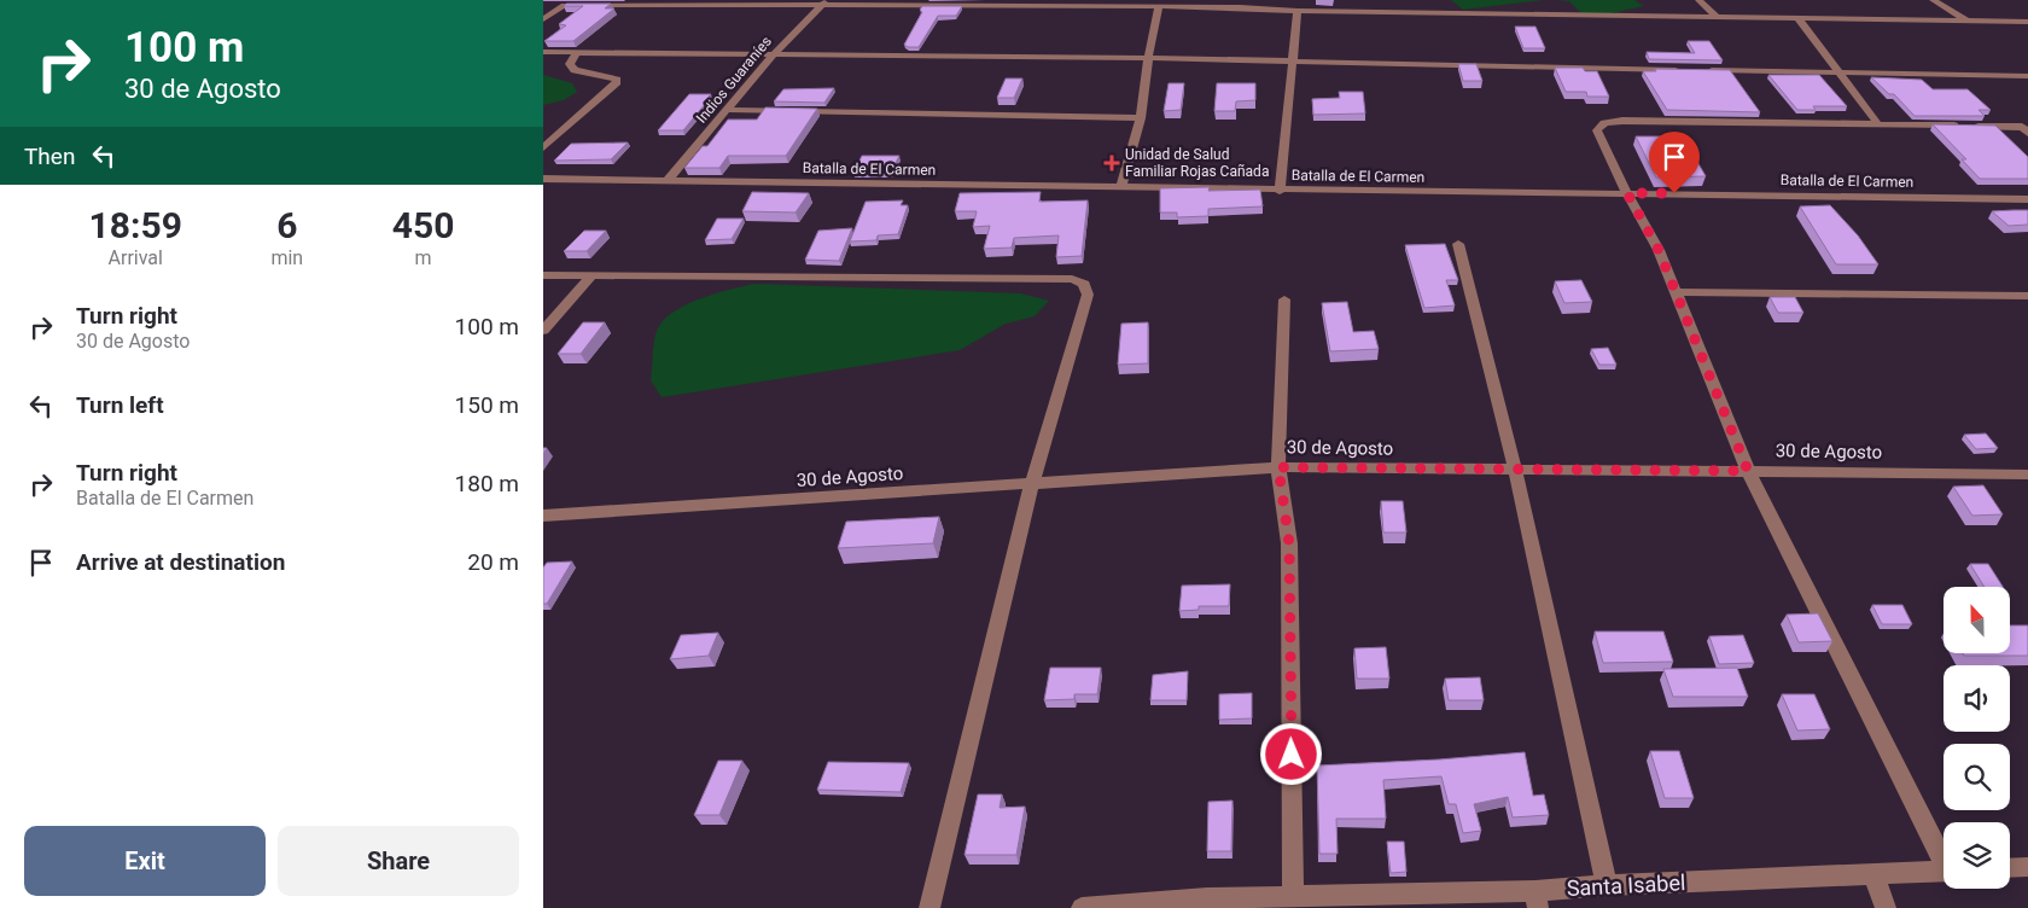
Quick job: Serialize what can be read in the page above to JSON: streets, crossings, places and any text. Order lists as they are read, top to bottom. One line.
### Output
{"streets":{"street":["Indios Guaraníes","Batalla de El Carmen","30 de Agosto","Santa Isabel"]},"crossings":[["Indios Guaraníes","Batalla de El Carmen"]],"places":{"health":["Unidad de Salud Familiar Rojas Cañada"]},"north":"top","page":{"turn":["100 m","30 de Agosto"],"then":"Then","eta":["18:59","Arrival","6","min","450","m"],"list":[{"name":"Turn right","note":"30 de Agosto","value":"100 m"},{"name":"Turn left","value":"150 m"},{"name":"Turn right","note":"Batalla de El Carmen","value":"180 m"},{"name":"Arrive at destination","value":"20 m"}],"buttons":["Exit","Share"]}}
